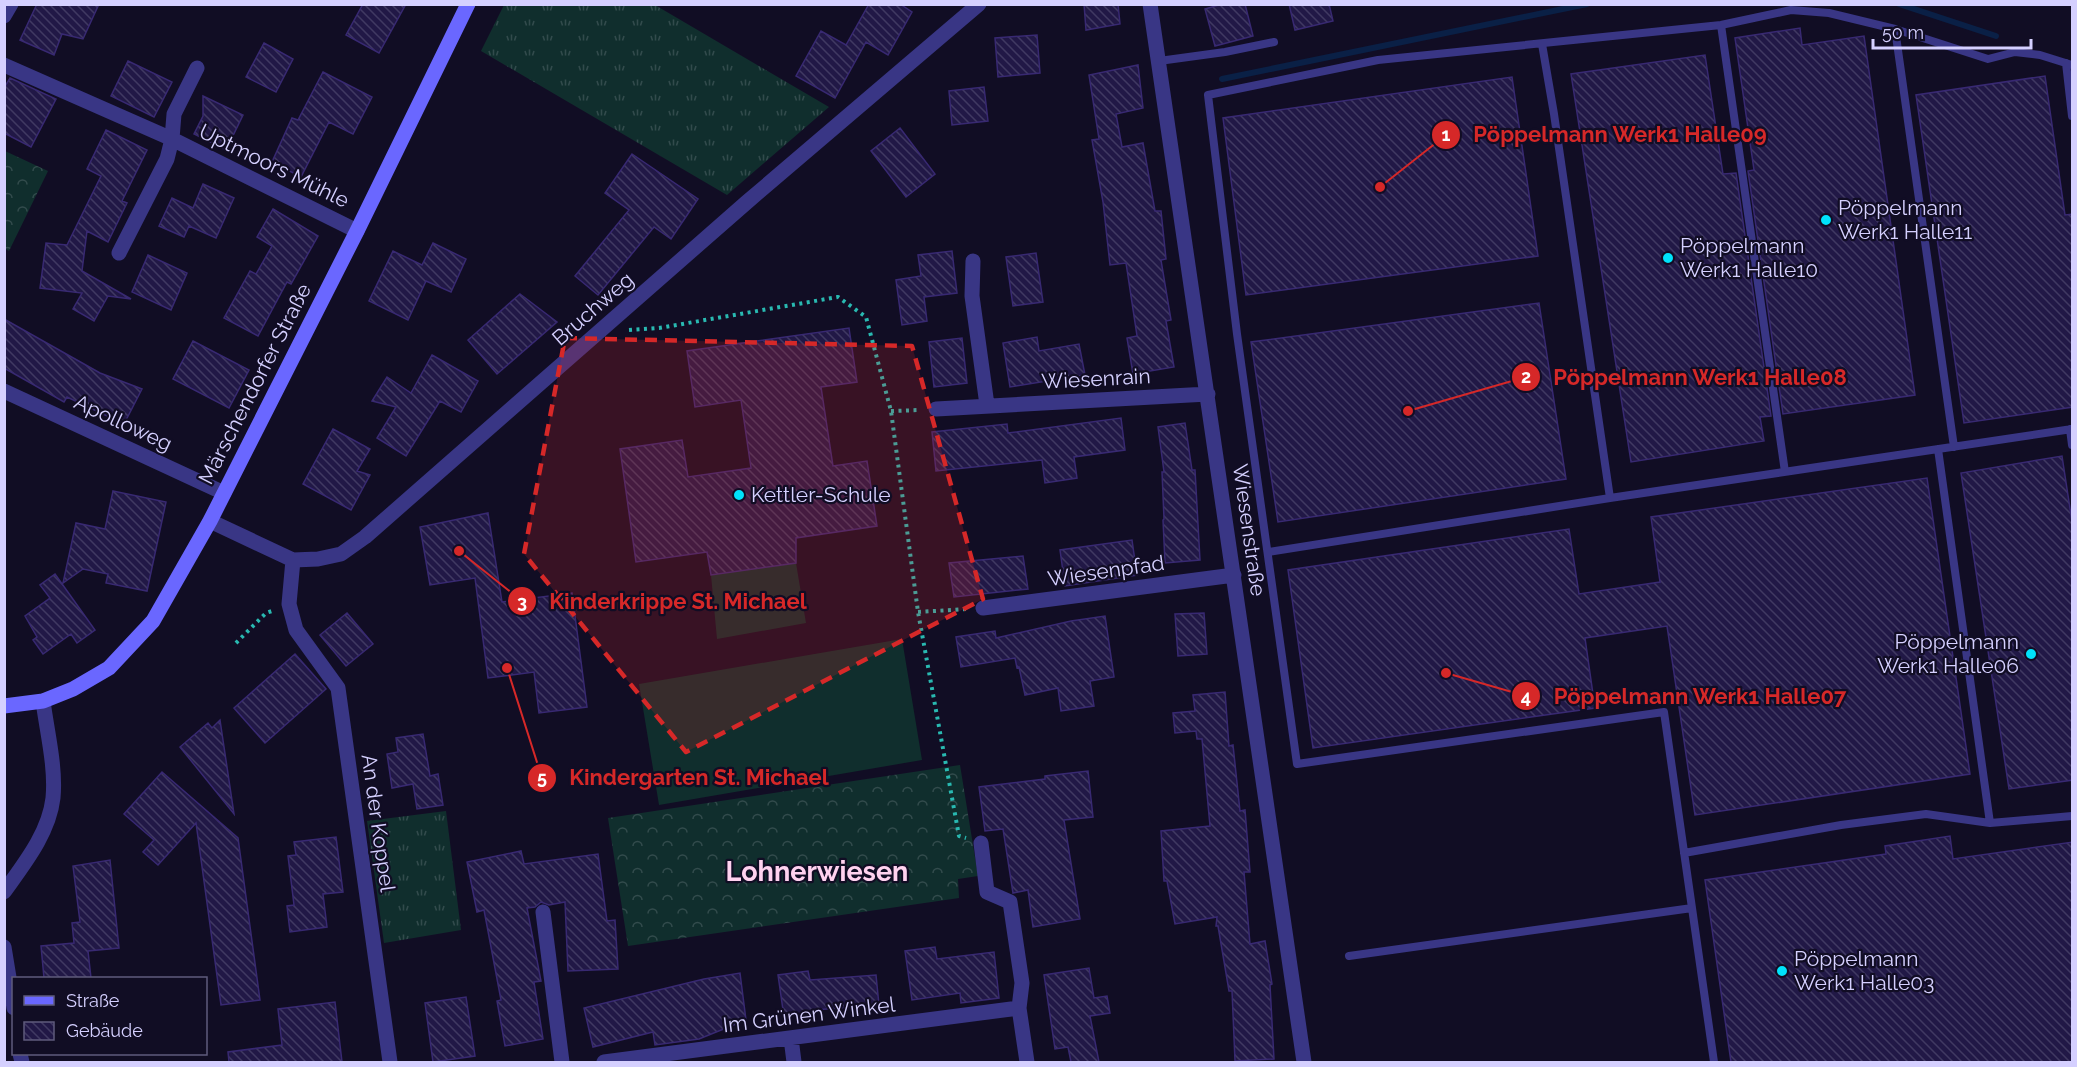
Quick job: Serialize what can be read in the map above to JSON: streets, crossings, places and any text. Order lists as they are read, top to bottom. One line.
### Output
{"streets":{"street":["Uptmoors Mühle","Bruchweg","Wiesenrain","Märschendorfer Straße","Apolloweg","Wiesenstraße","Wiesenpfad","An der Koppel","Im Grünen Winkel"]},"crossings":[["Uptmoors Mühle","Märschendorfer Straße"],["Bruchweg","Märschendorfer Straße"],["Bruchweg","An der Koppel"],["Wiesenrain","Wiesenstraße"],["Märschendorfer Straße","Apolloweg"],["Wiesenstraße","Wiesenpfad"]],"districts":["Lohnerwiesen"],"places":["Pöppelmann Werk1 Halle09","Pöppelmann Werk1 Halle11","Pöppelmann Werk1 Halle10","Pöppelmann Werk1 Halle08","Kettler-Schule","Kinderkrippe St. Michael","Pöppelmann Werk1 Halle06","Kindergarten St. Michael","Pöppelmann Werk1 Halle07","Pöppelmann Werk1 Halle03"],"legend":["Straße","Gebäude"],"scale_bar":"50 m"}
